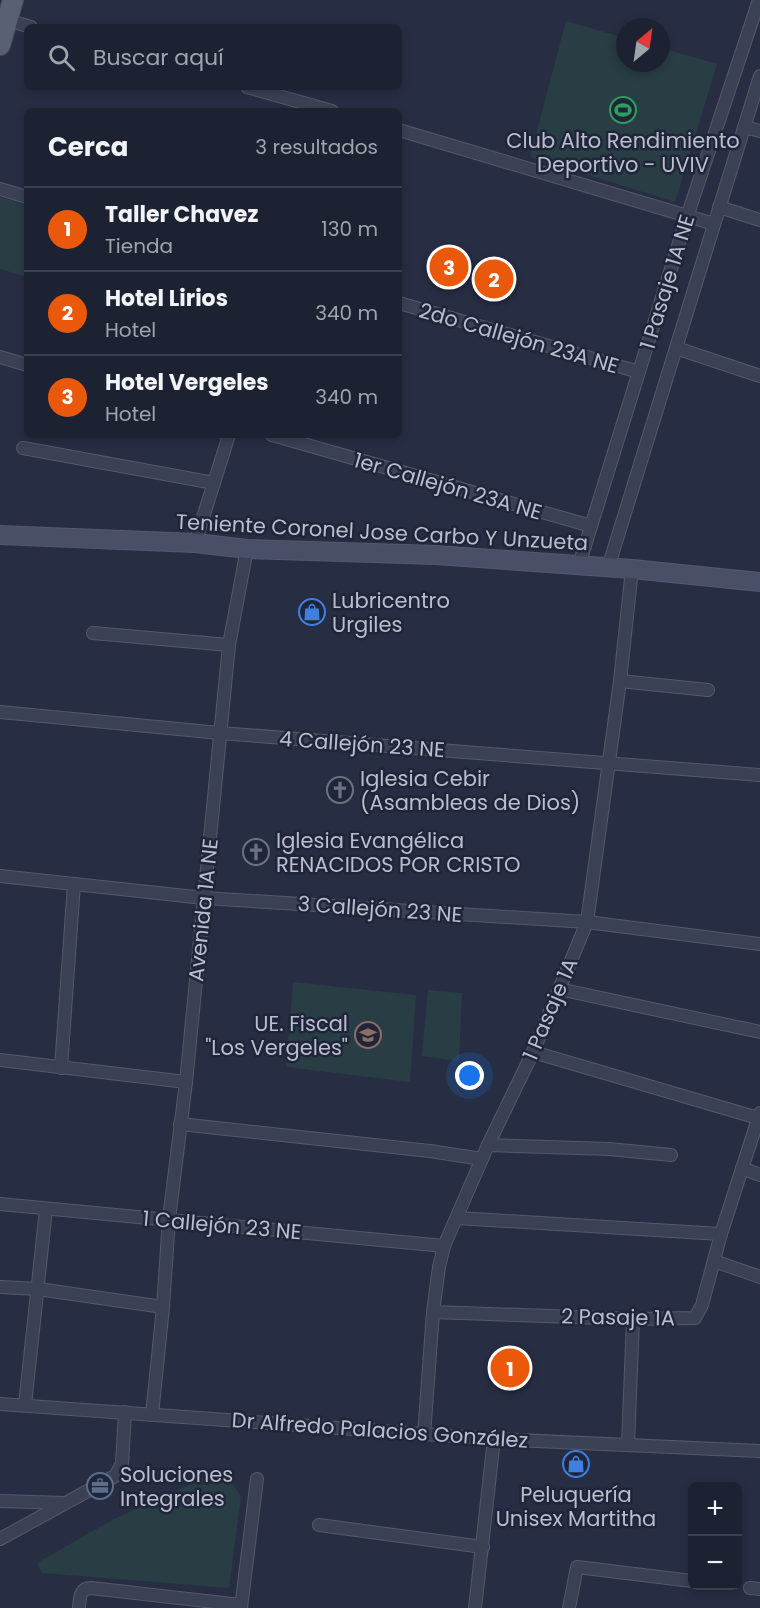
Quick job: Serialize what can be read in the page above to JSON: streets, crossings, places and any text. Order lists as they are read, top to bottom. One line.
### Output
{"streets":{"street":["1 Pasaje 1A NE","2do Callejón 23A NE","1er Callejón 23A NE","Teniente Coronel Jose Carbo Y Unzueta","4 Callejón 23 NE","3 Callejón 23 NE","Avenida 1A NE","1 Pasaje 1A","1 Callejón 23 NE","2 Pasaje 1A","Dr Alfredo Palacios González"]},"crossings":[["1 Pasaje 1A NE","2do Callejón 23A NE"],["1 Pasaje 1A NE","1er Callejón 23A NE"],["1 Pasaje 1A NE","Teniente Coronel Jose Carbo Y Unzueta"],["Teniente Coronel Jose Carbo Y Unzueta","Avenida 1A NE"],["Teniente Coronel Jose Carbo Y Unzueta","1 Pasaje 1A"],["4 Callejón 23 NE","Avenida 1A NE"],["4 Callejón 23 NE","1 Pasaje 1A"],["3 Callejón 23 NE","Avenida 1A NE"],["3 Callejón 23 NE","1 Pasaje 1A"],["Avenida 1A NE","1 Callejón 23 NE"],["Avenida 1A NE","Dr Alfredo Palacios González"],["1 Pasaje 1A","1 Callejón 23 NE"],["1 Pasaje 1A","2 Pasaje 1A"],["1 Pasaje 1A","Dr Alfredo Palacios González"]],"places":{"sports":["Club Alto Rendimiento Deportivo - UVIV"],"shop":["Lubricentro Urgiles","Peluquería Unisex Martitha"],"church":["Iglesia Cebir (Asambleas de Dios)","Iglesia Evangélica RENACIDOS POR CRISTO"],"school or university":["UE. Fiscal \"Los Vergeles\""],"office":["Soluciones Integrales"]},"north":"top right","page":{"search":"Buscar aquí","heading":["Cerca","3 resultados"],"list":[{"mark":"1","name":"Taller Chavez","note":"Tienda","value":"130 m"},{"mark":"2","name":"Hotel Lirios","note":"Hotel","value":"340 m"},{"mark":"3","name":"Hotel Vergeles","note":"Hotel","value":"340 m"}],"pins":["3","2","1"],"map_buttons":["+","−"]}}
